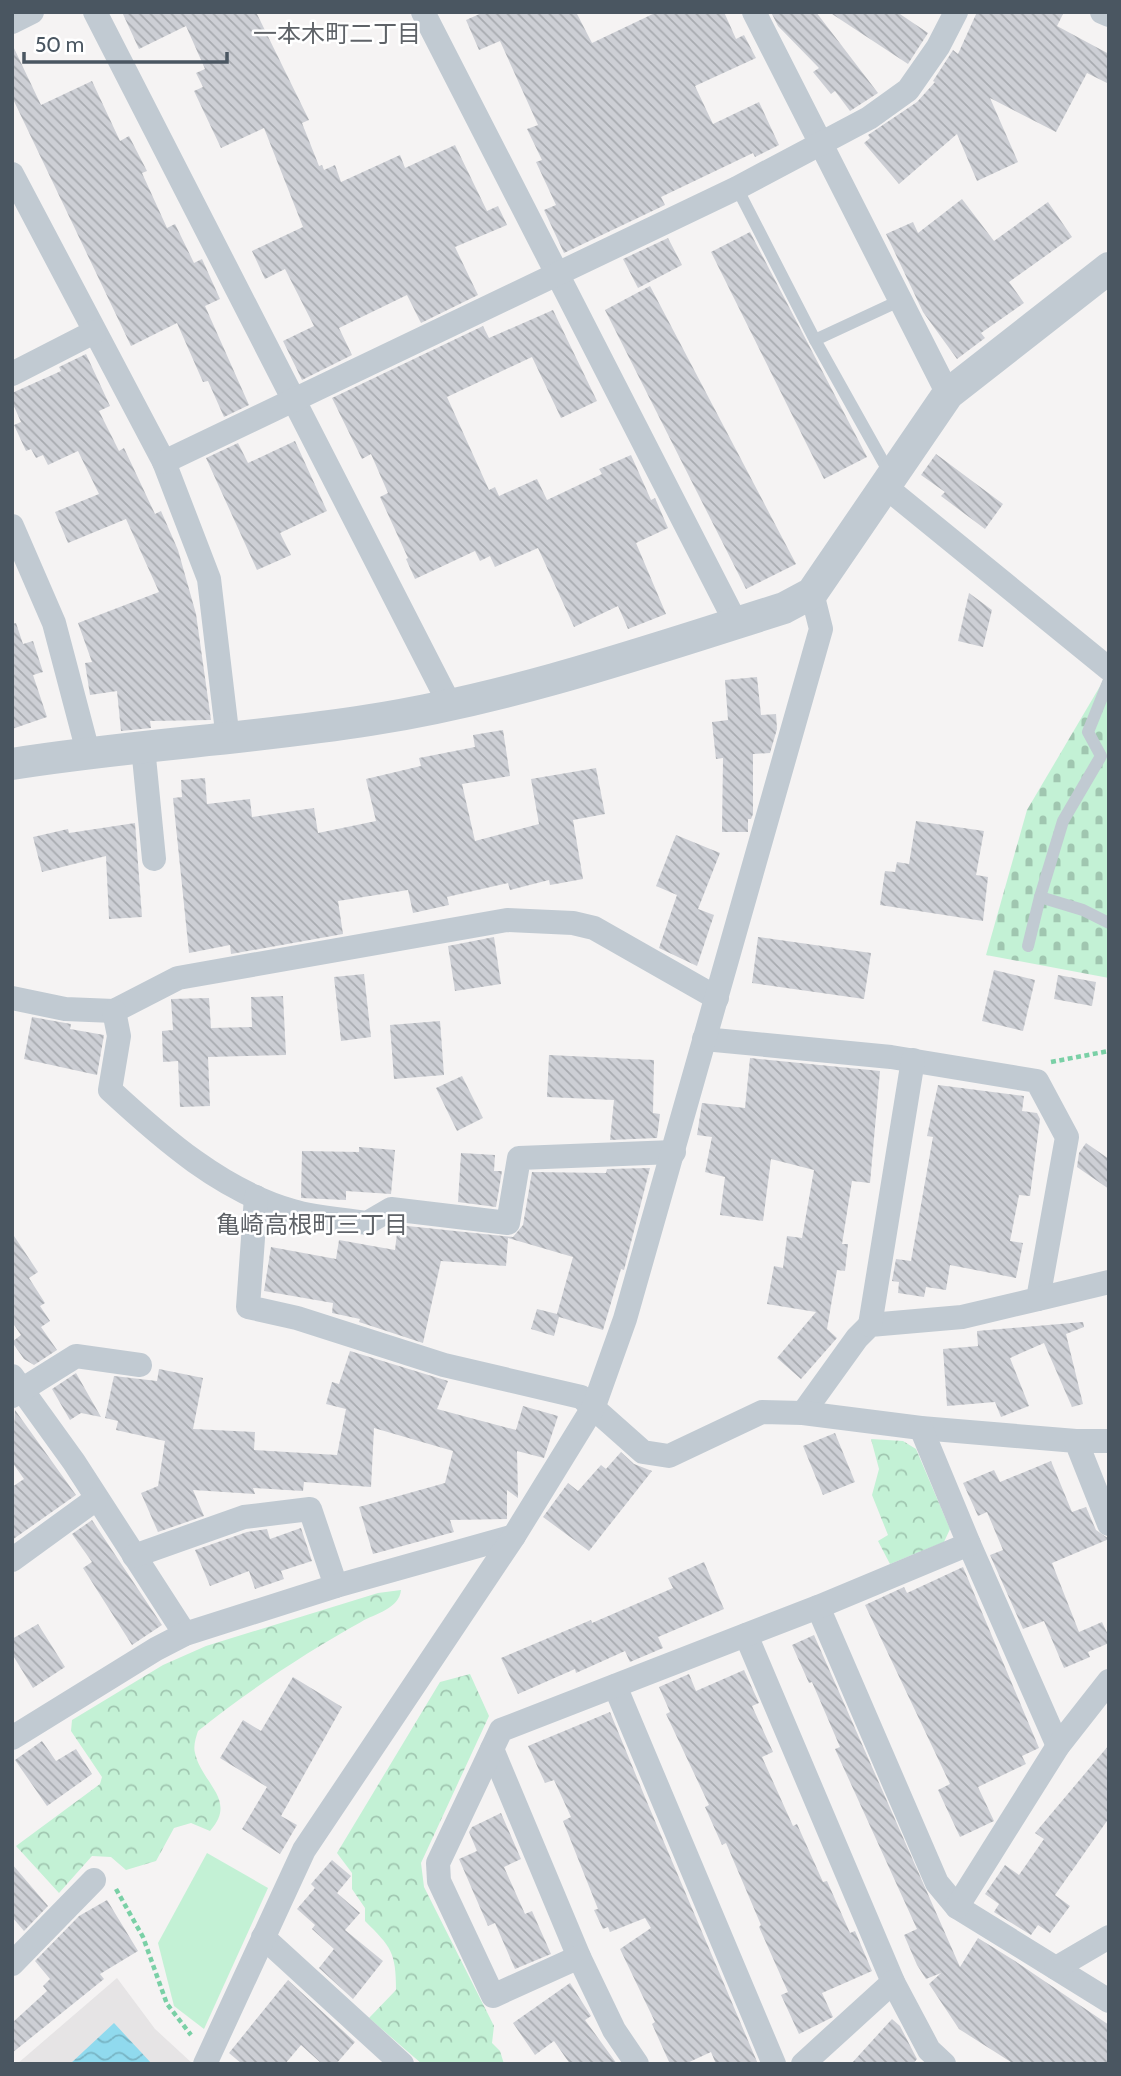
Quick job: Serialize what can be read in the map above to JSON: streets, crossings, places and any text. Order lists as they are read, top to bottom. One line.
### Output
{"districts":["一本木町二丁目","亀崎高根町三丁目"],"scale_bar":"50 m"}
